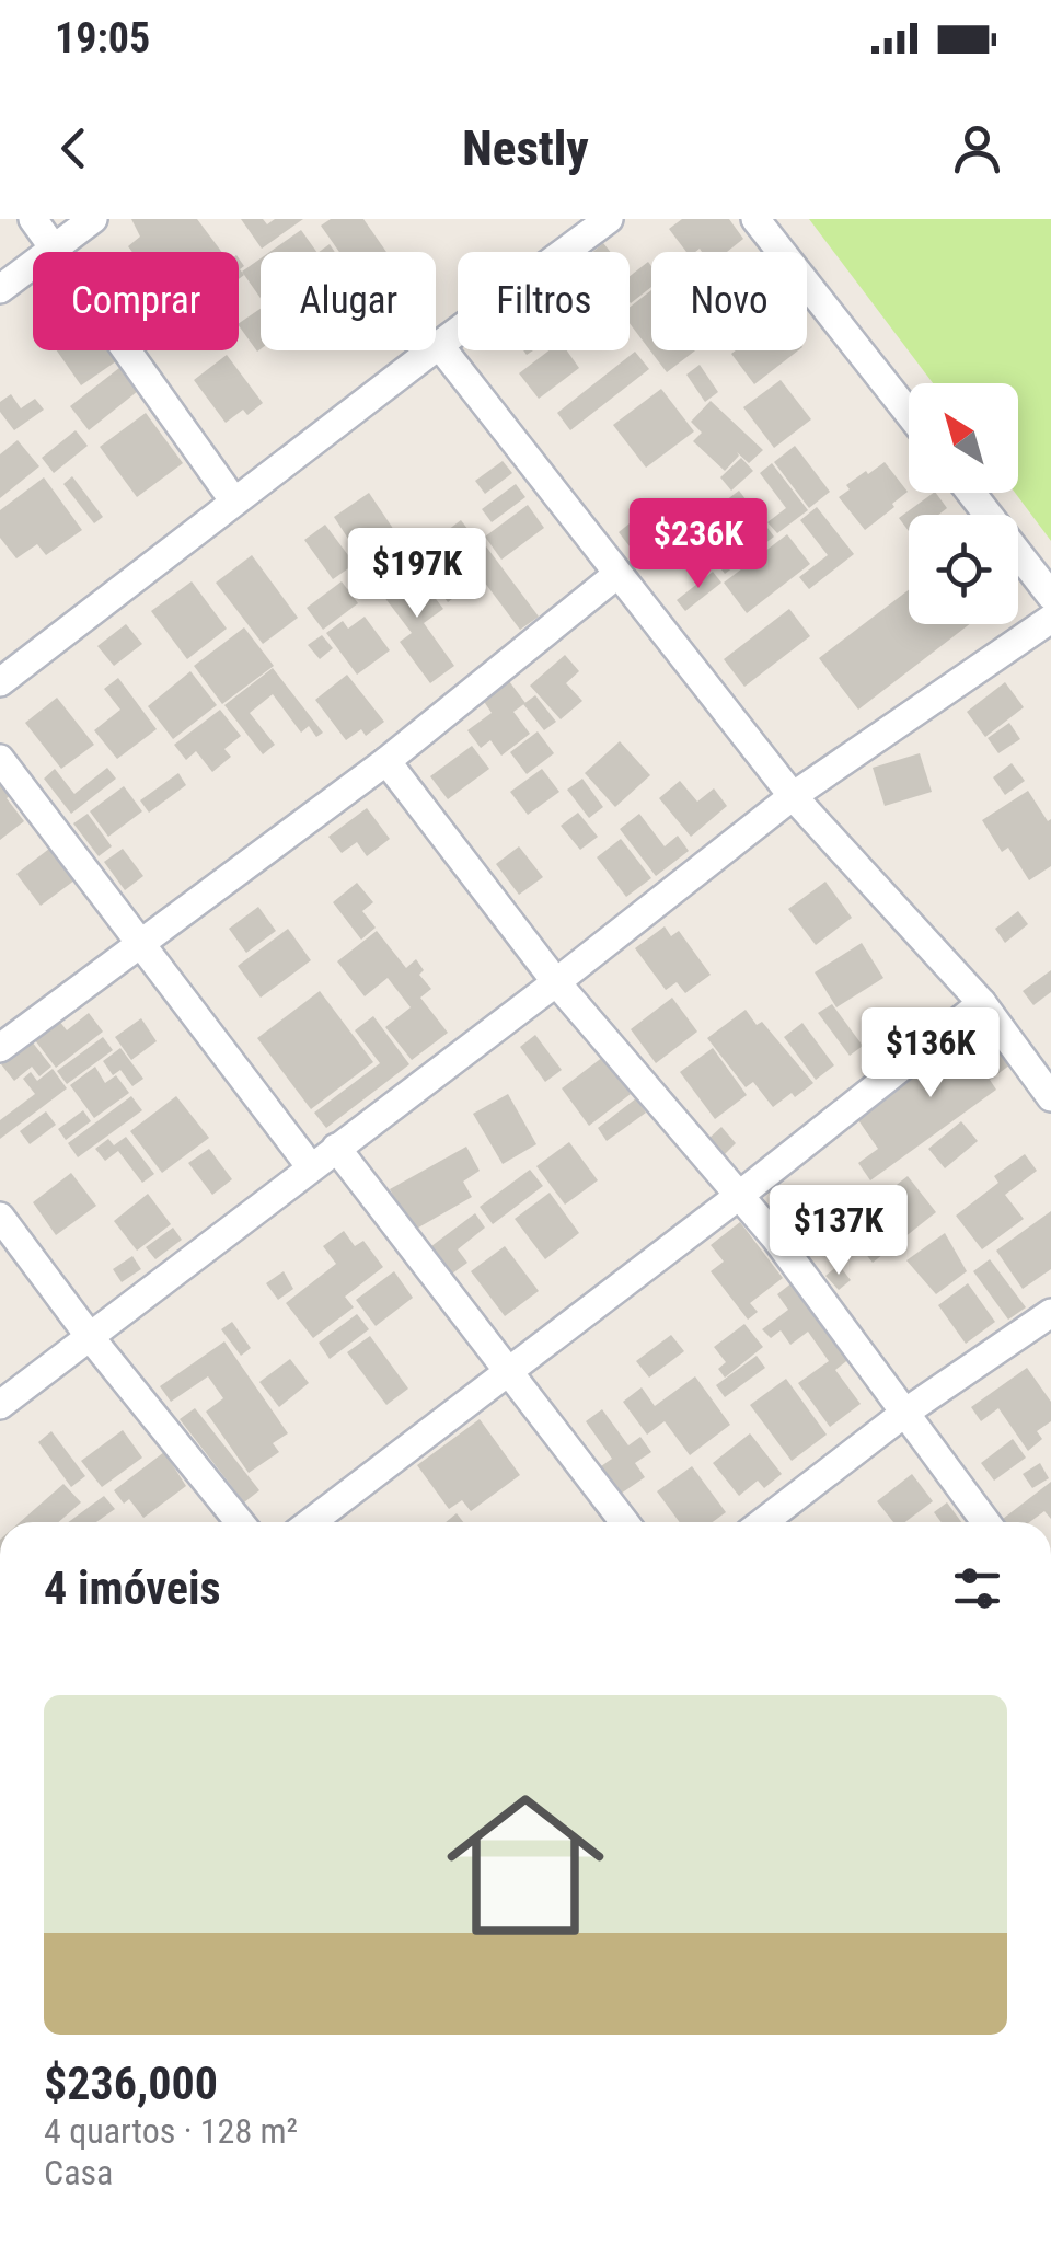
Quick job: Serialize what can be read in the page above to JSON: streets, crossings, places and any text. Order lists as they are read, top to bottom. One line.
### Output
{"north":"top left","page":{"status":"19:05","header":"Nestly","chip":["Comprar","Alugar","Filtros","Novo"],"price":["$236K","$197K","$136K","$137K"],"heading":"4 imóveis","list":[{"name":"$236,000","note":"4 quartos · 128 m² · Casa"}]}}
